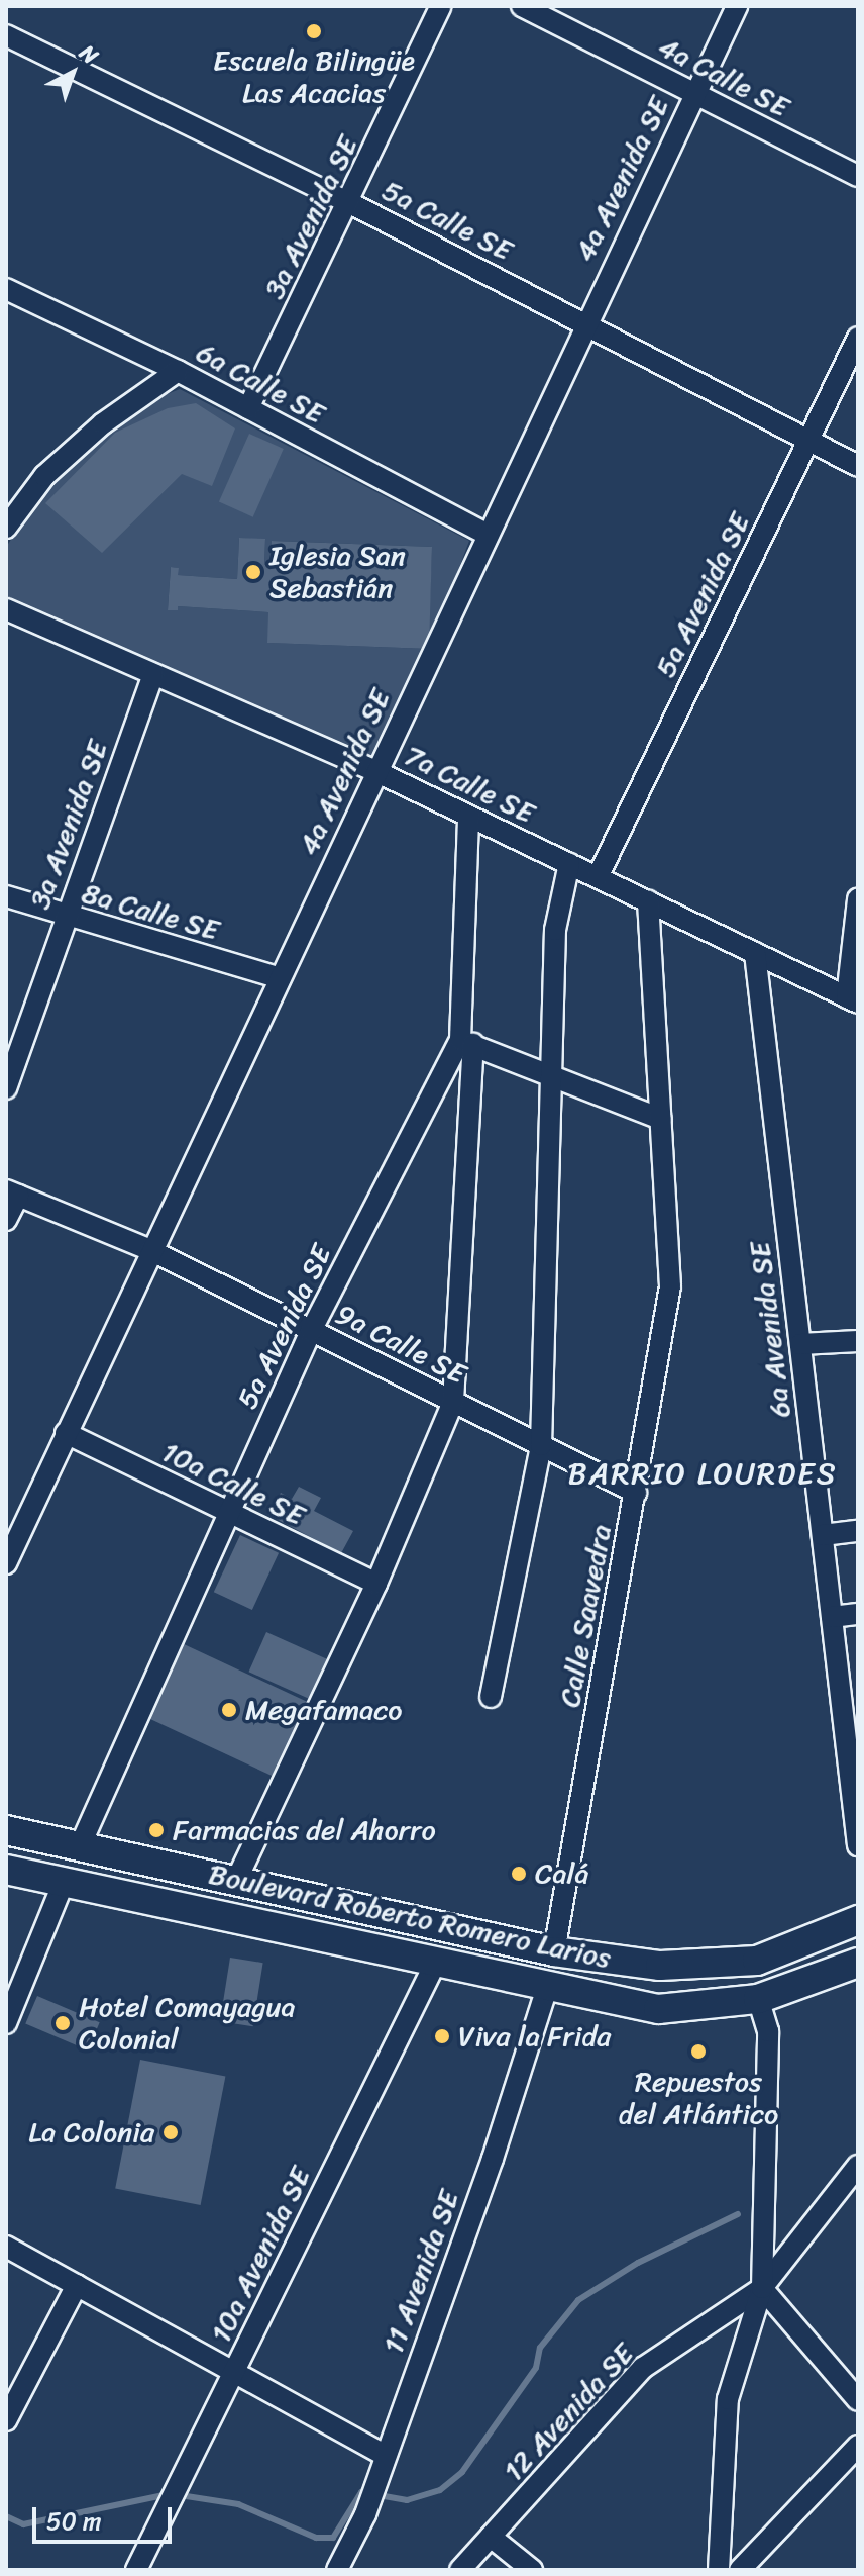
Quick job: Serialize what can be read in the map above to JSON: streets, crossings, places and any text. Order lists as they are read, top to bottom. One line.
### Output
{"streets":{"main road":["Boulevard Roberto Romero Larios"],"street":["4a Calle SE","4a Avenida SE","3a Avenida SE","5a Calle SE","6a Calle SE","5a Avenida SE","7a Calle SE","8a Calle SE","6a Avenida SE","9a Calle SE","10a Calle SE","Calle Saavedra","10a Avenida SE","11 Avenida SE","12 Avenida SE"]},"crossings":[["4a Calle SE","4a Avenida SE"],["4a Avenida SE","5a Calle SE"],["4a Avenida SE","6a Calle SE"],["4a Avenida SE","7a Calle SE"],["4a Avenida SE","8a Calle SE"],["4a Avenida SE","9a Calle SE"],["4a Avenida SE","10a Calle SE"],["3a Avenida SE","5a Calle SE"],["3a Avenida SE","6a Calle SE"],["3a Avenida SE","7a Calle SE"],["3a Avenida SE","8a Calle SE"],["5a Calle SE","5a Avenida SE"],["5a Avenida SE","7a Calle SE"],["5a Avenida SE","9a Calle SE"],["5a Avenida SE","10a Calle SE"],["5a Avenida SE","Boulevard Roberto Romero Larios"],["7a Calle SE","6a Avenida SE"],["7a Calle SE","Calle Saavedra"],["9a Calle SE","Calle Saavedra"],["Calle Saavedra","Boulevard Roberto Romero Larios"],["Boulevard Roberto Romero Larios","10a Avenida SE"],["Boulevard Roberto Romero Larios","11 Avenida SE"]],"districts":["BARRIO LOURDES"],"places":["Escuela Bilingüe Las Acacias","Iglesia San Sebastián","Megafamaco","Farmacias del Ahorro","Calá","Hotel Comayagua Colonial","Viva la Frida","Repuestos del Atlántico","La Colonia"],"scale_bar":"50 m","north":"top right"}
